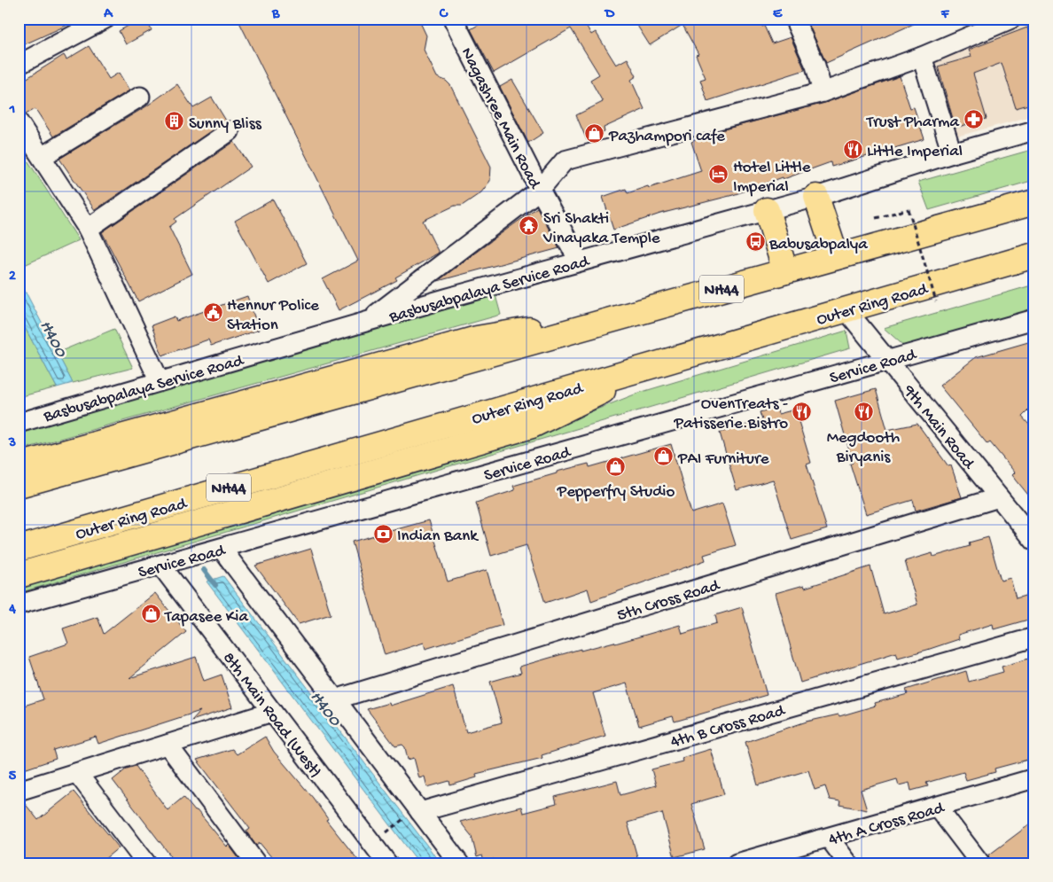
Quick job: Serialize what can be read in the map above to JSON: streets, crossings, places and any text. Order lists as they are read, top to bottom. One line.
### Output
{"streets":{"highway":["NH44","Outer Ring Road"],"street":["Nagashree Main Road","Basbusabpalaya Service Road","Service Road","9th Main Road","5th Cross Road","8th Main Road (West)","4th B Cross Road","4th A Cross Road"]},"crossings":[["Nagashree Main Road","Basbusabpalaya Service Road"],["Outer Ring Road","9th Main Road"],["Service Road","9th Main Road"],["Service Road","8th Main Road (West)"],["9th Main Road","5th Cross Road"]],"water":["H400"],"places":{"pharmacy":["Trust Pharma"],"building":["Sunny Bliss"],"shop":["Pazhampori cafe","PAI Furniture","Pepperfry Studio","Tapasee Kia"],"restaurant":["Little Imperial","OvenTreats - Patisserie.Bistro","Megdooth Biryanis"],"hotel":["Hotel Little Imperial"],"temple":["Sri Shakti Vinayaka Temple"],"bus stop":["Babusabpalya"],"public building":["Hennur Police Station"],"bank":["Indian Bank"]},"grid":{"columns":["A","B","C","D","E","F"],"rows":["1","2","3","4","5"]}}
